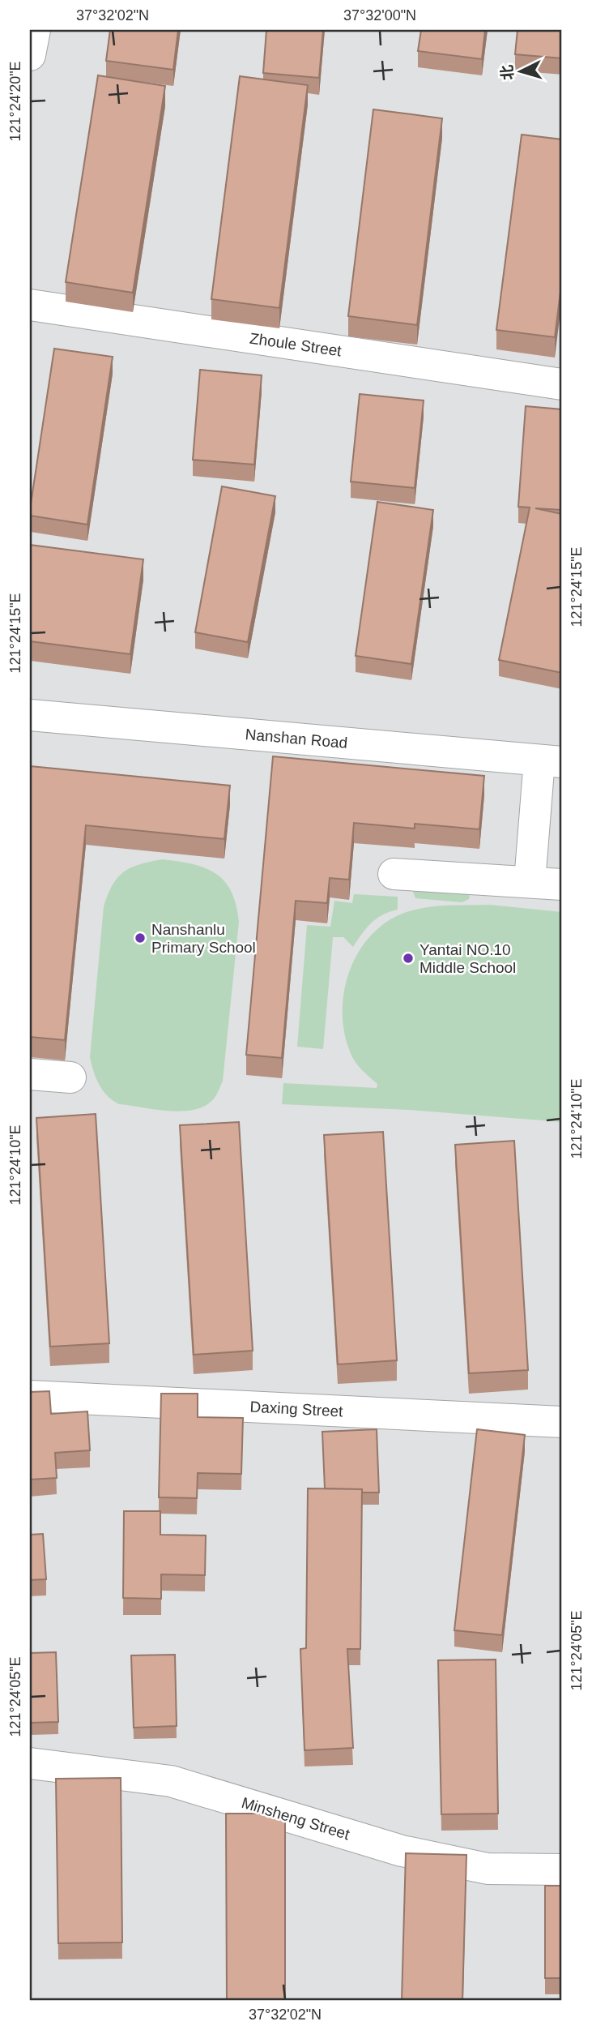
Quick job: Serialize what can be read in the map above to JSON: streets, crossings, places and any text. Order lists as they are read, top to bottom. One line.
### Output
{"streets":{"street":["Zhoule Street","Nanshan Road","Daxing Street","Minsheng Street"]},"places":["Nanshanlu Primary School","Yantai NO.10 Middle School"],"north":"left","coordinates":["37°32'02\"N","37°32'00\"N","121°24'20\"E","121°24'15\"E","121°24'10\"E","121°24'05\"E"]}
